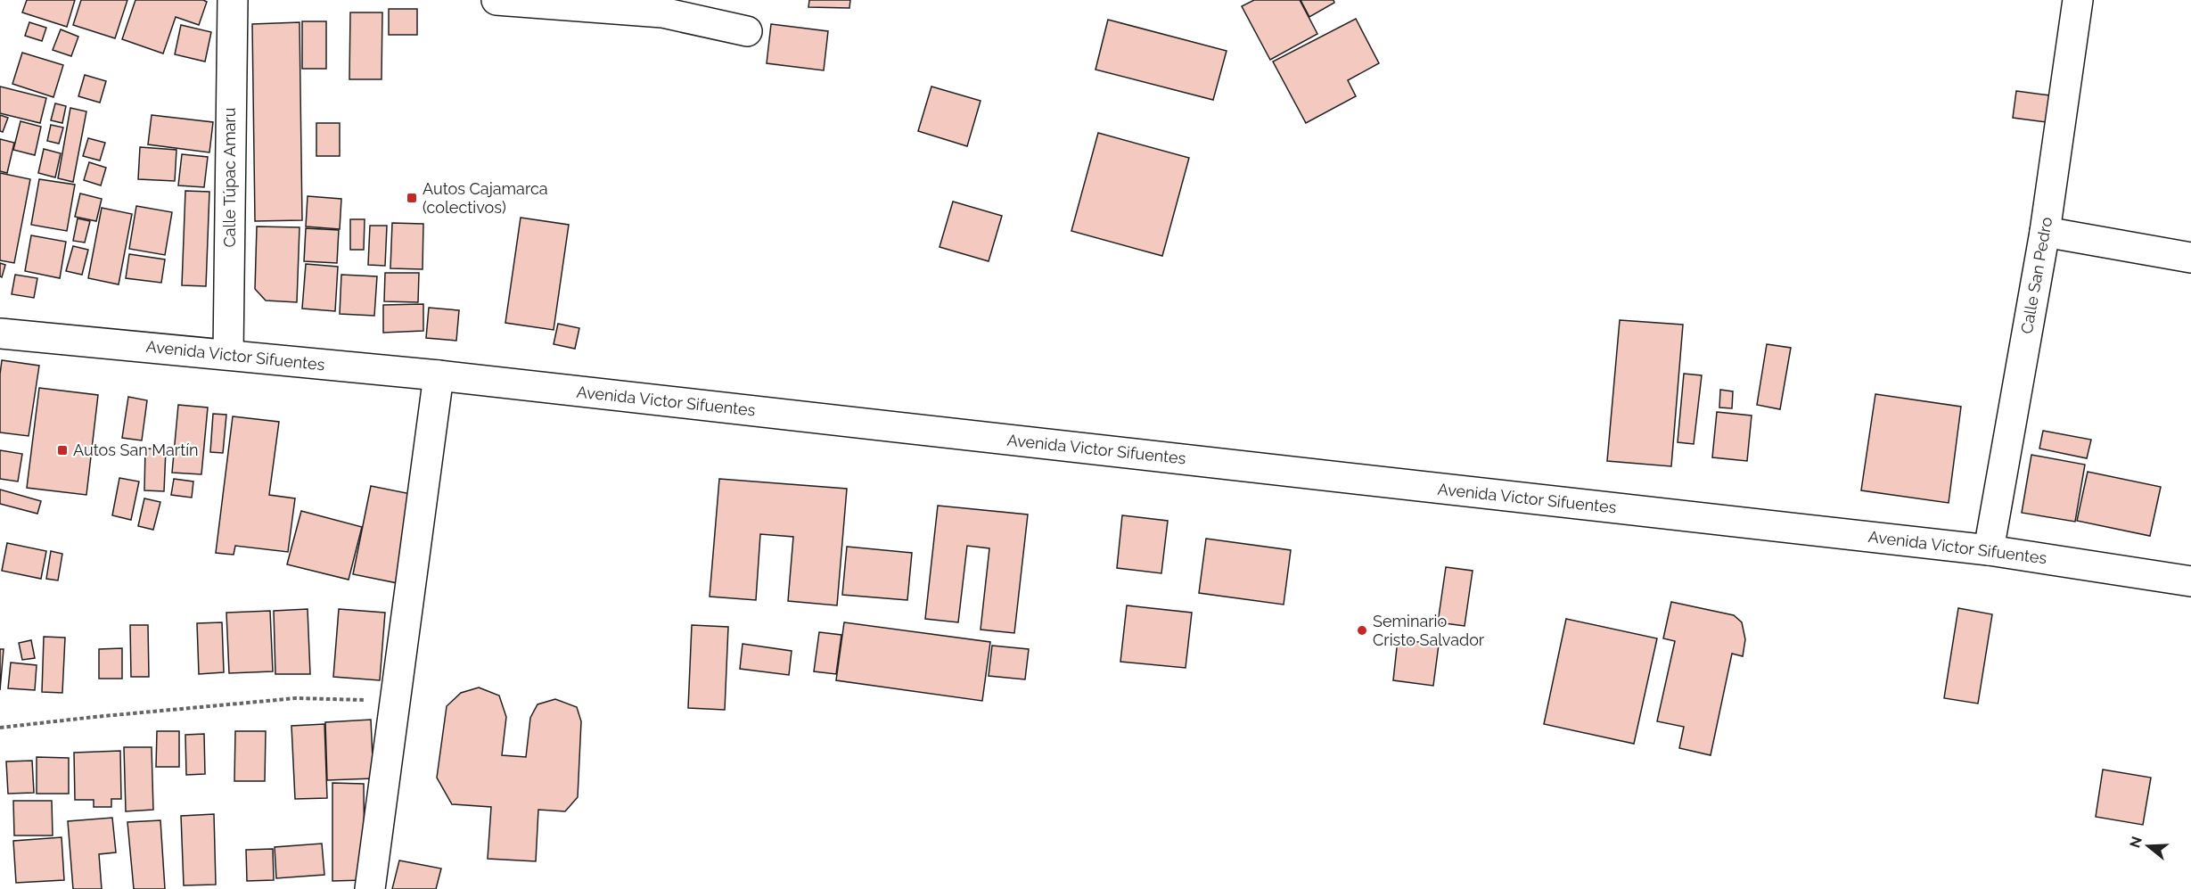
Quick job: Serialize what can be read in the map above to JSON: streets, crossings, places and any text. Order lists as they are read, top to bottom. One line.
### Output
{"streets":{"main road":["Calle Túpac Amaru","Calle San Pedro","Avenida Victor Sifuentes"]},"crossings":[["Calle Túpac Amaru","Avenida Victor Sifuentes"],["Calle San Pedro","Avenida Victor Sifuentes"]],"places":{"transit":["Autos Cajamarca (colectivos)","Autos San Martín"],"other":["Seminario Cristo Salvador"]},"north":"left"}
